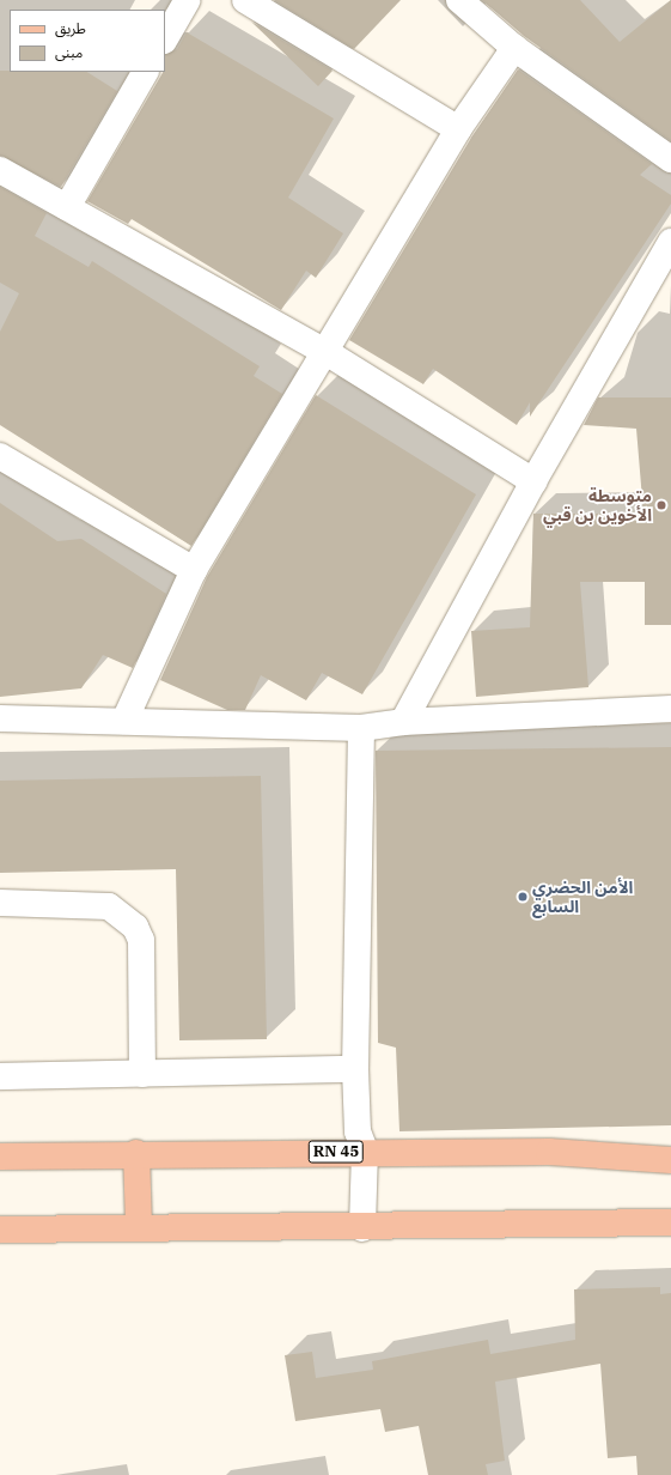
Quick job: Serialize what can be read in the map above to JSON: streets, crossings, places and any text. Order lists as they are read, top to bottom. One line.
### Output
{"streets":{"main road":["RN 45"]},"places":["متوسطة الأخوين بن قبي","الأمن الحضري السابع"],"legend":["طريق","مبنى"]}
